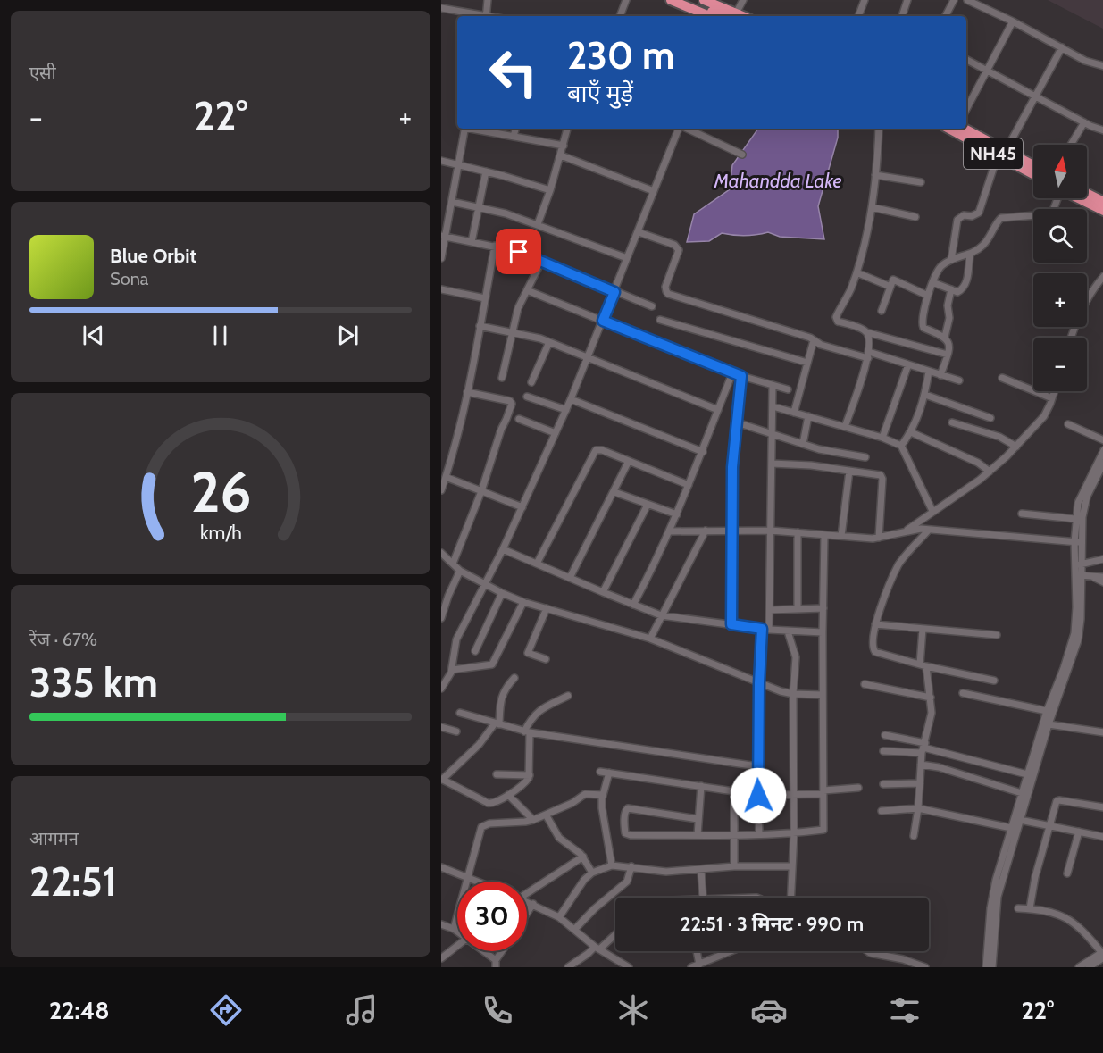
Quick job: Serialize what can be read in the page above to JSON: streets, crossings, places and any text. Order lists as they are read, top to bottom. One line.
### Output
{"streets":{"highway":["NH45"]},"water":["Mahandda Lake"],"north":"top","page":{"tile":["एसी",["रेंज · 67%","335 km"],["आगमन","22:51"]],"turn":["230 m","बाएँ मुड़ें"],"heat":["−","22°","+"],"map_buttons":["+","−"],"song":["Blue Orbit","Sona"],"limit":"30","trip":"22:51 · 3 मिनट · 990 m","tabs":["22:48","22°"],"gauge":["26","km/h"]}}
